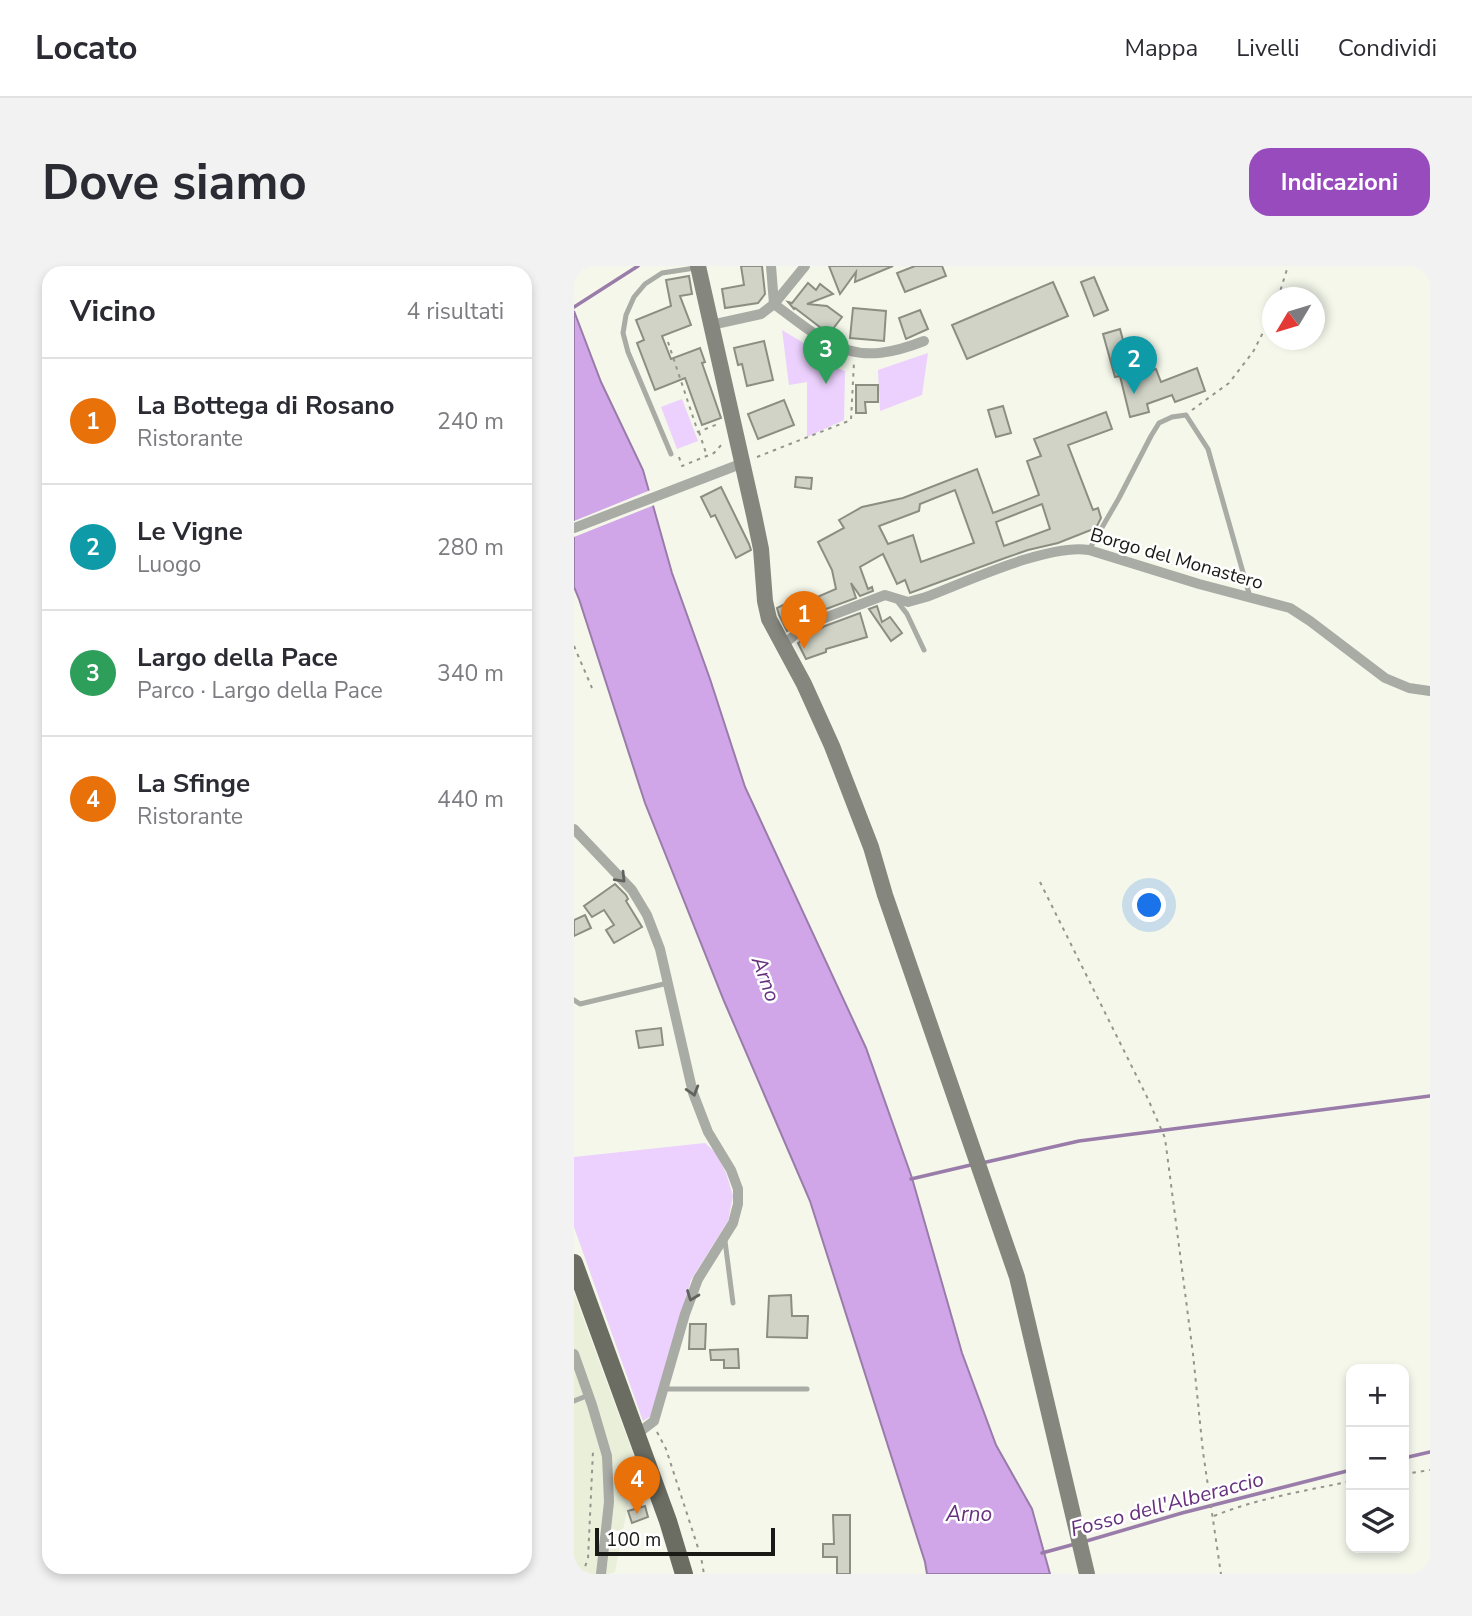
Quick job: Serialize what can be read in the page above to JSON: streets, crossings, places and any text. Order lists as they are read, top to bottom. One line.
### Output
{"streets":{"street":["Borgo del Monastero"]},"water":["Arno","Fosso dell'Alberaccio"],"scale_bar":"100 m","north":"bottom left","page":{"header":"Locato","nav":["Mappa","Livelli","Condividi"],"buttons":"Indicazioni","title":"Dove siamo","heading":["Vicino","4 risultati"],"pins":["3","2","1","4"],"list":[{"mark":"1","name":"La Bottega di Rosano","note":"Ristorante","value":"240 m"},{"mark":"2","name":"Le Vigne","note":"Luogo","value":"280 m"},{"mark":"3","name":"Largo della Pace","note":"Parco · Largo della Pace","value":"340 m"},{"mark":"4","name":"La Sfinge","note":"Ristorante","value":"440 m"}],"map_buttons":["+","−"],"scale":"100 m"}}
